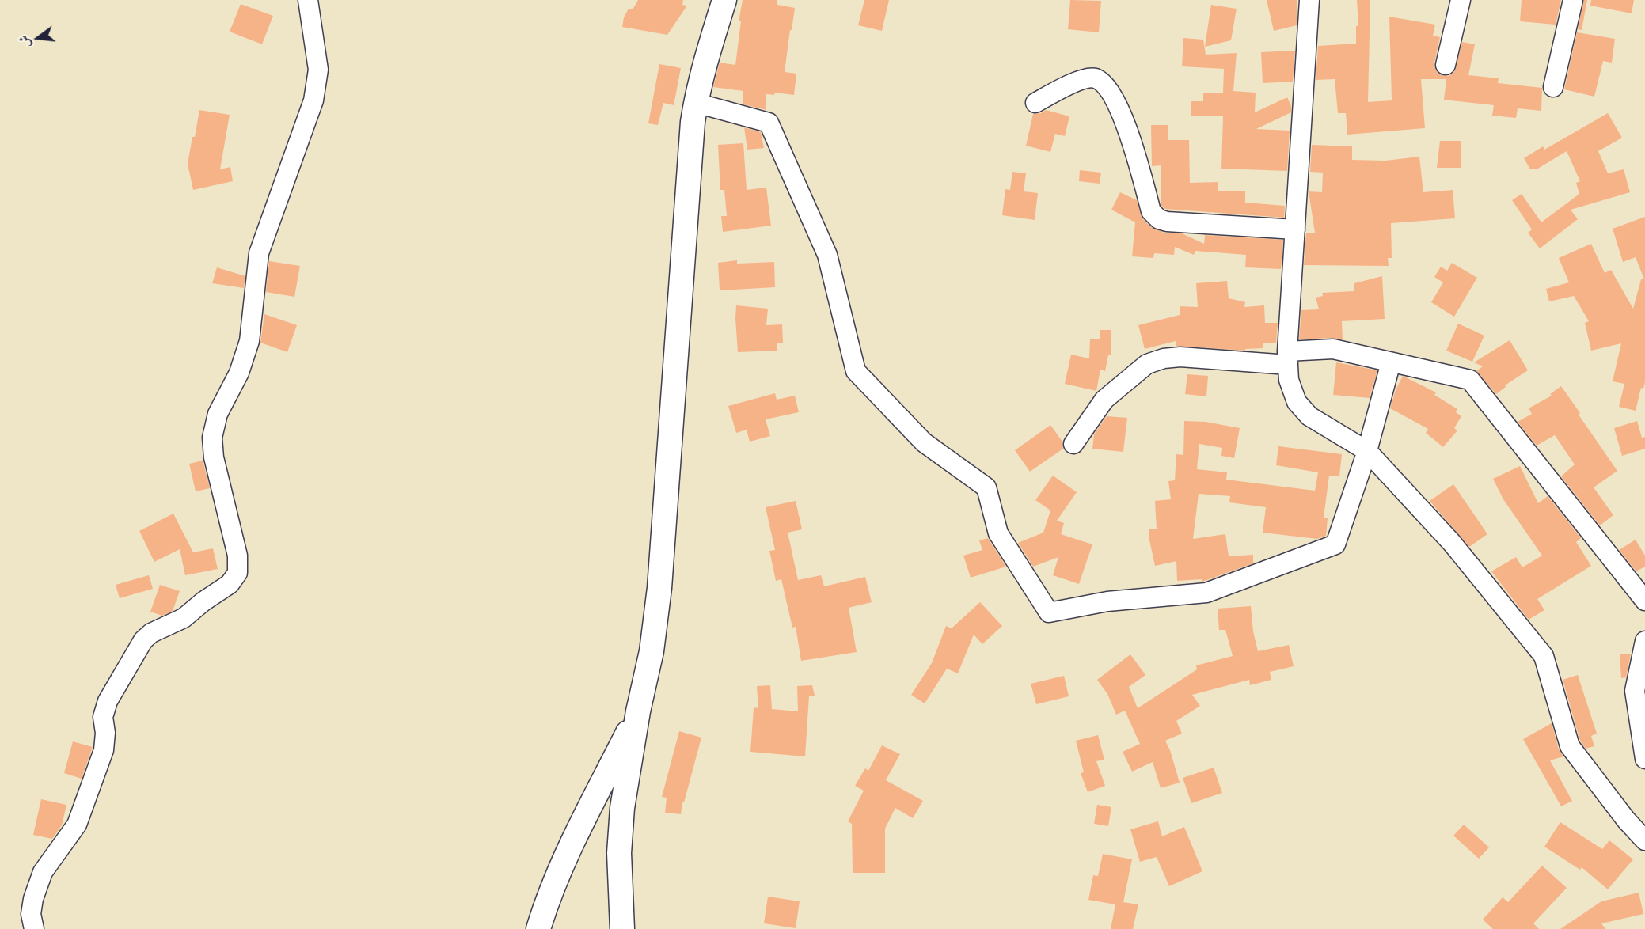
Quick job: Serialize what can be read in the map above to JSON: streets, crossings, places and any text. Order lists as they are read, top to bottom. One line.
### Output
{"north":"left"}
